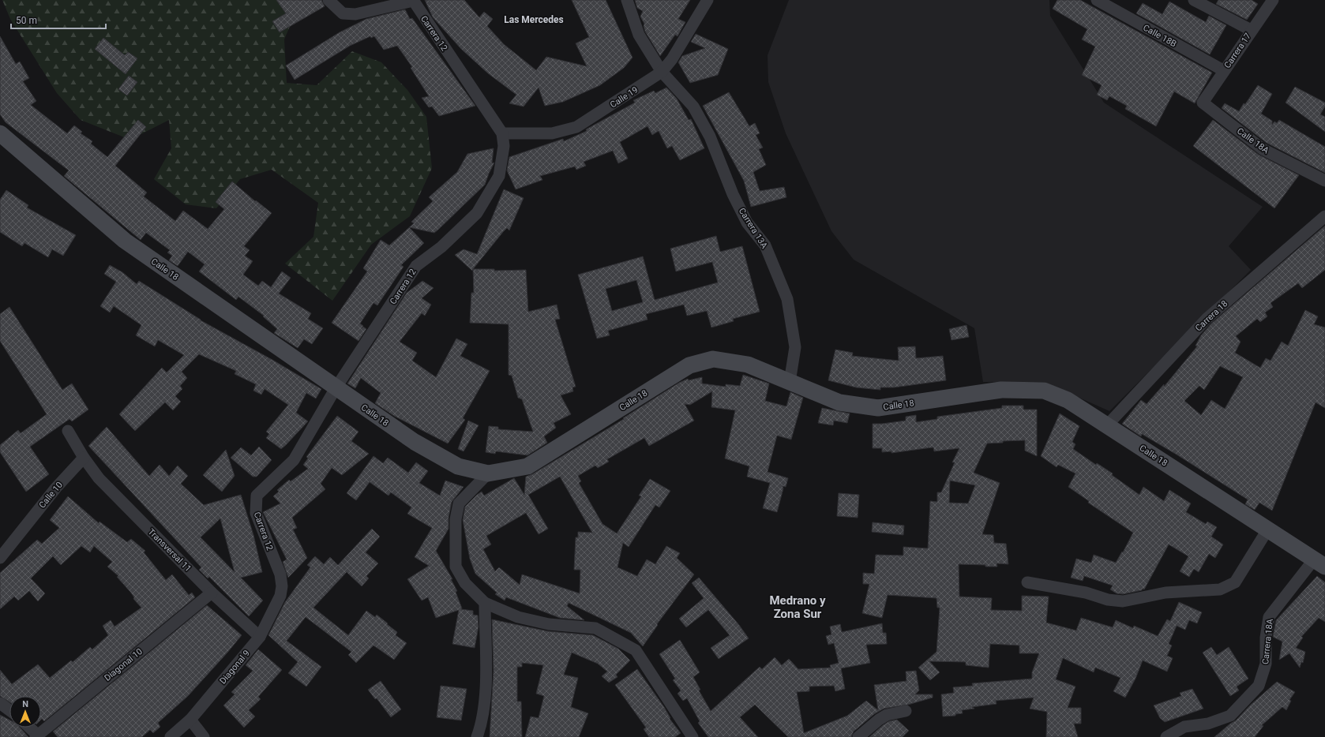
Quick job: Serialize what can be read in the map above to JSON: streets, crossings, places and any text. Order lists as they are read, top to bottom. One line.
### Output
{"streets":{"main road":["Calle 18"],"street":["Carrera 12","Calle 18B","Carrera 17","Calle 19","Calle 18A","Carrera 13A","Carrera 18","Calle 10","Transversal 11","Carrera 18A","Diagonal 10","Diagonal 9"]},"crossings":[["Carrera 12","Calle 19"],["Carrera 12","Calle 18"],["Carrera 12","Diagonal 9"],["Calle 18B","Carrera 17"],["Carrera 17","Calle 18A"],["Calle 19","Carrera 13A"],["Carrera 13A","Calle 18"],["Calle 18","Carrera 18"],["Calle 18","Carrera 18A"],["Calle 10","Transversal 11"],["Transversal 11","Diagonal 10"],["Transversal 11","Diagonal 9"]],"districts":["Las Mercedes","Medrano y Zona Sur"],"scale_bar":"50 m","north":"top"}
